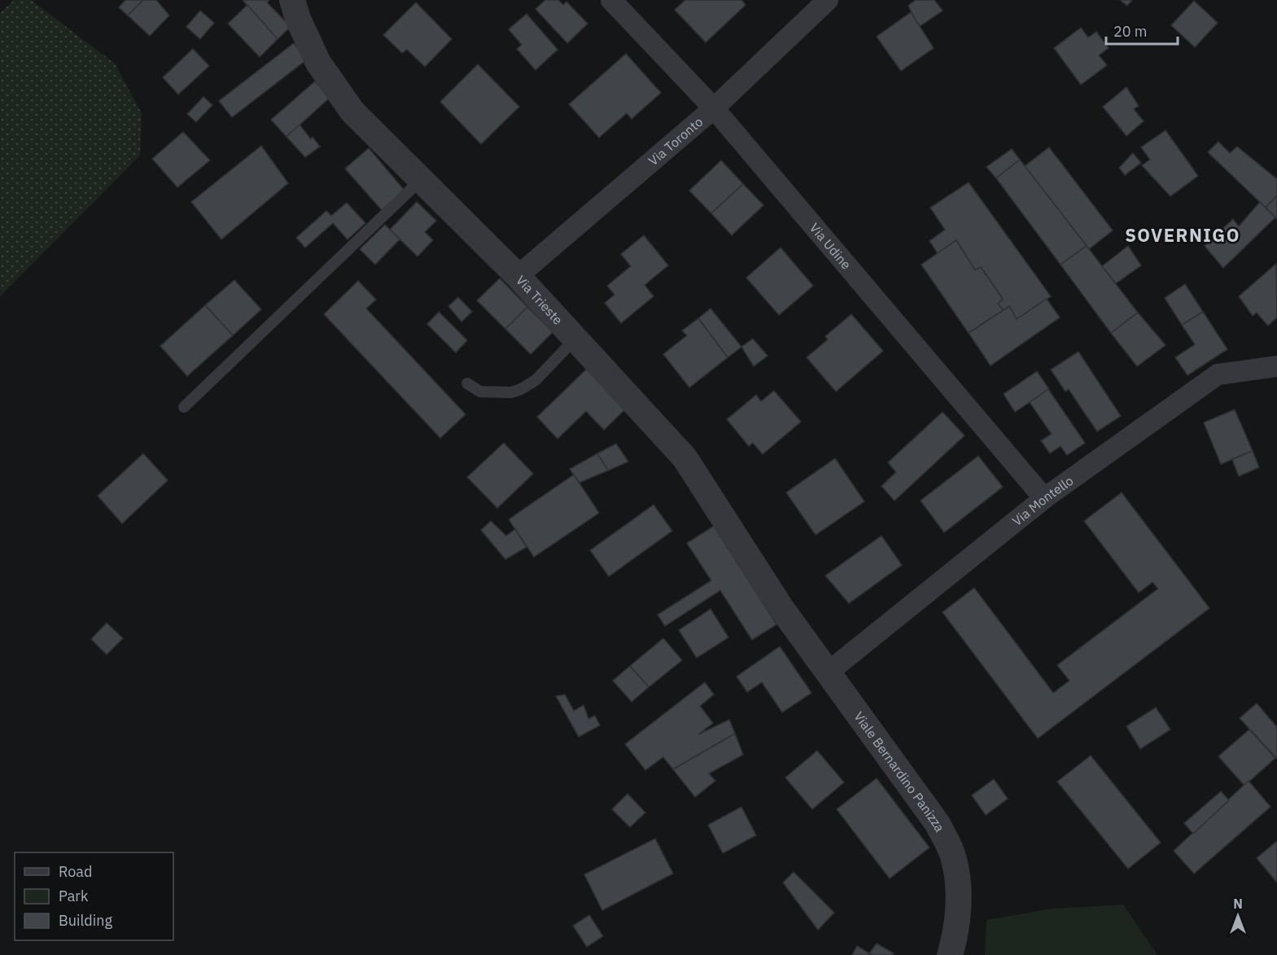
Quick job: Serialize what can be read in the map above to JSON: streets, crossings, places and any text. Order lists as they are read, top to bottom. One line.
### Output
{"streets":{"street":["Via Toronto","Via Udine","Via Trieste","Via Montello","Viale Bernardino Panizza"]},"crossings":[["Via Toronto","Via Udine"],["Via Toronto","Via Trieste"],["Via Udine","Via Montello"],["Via Trieste","Viale Bernardino Panizza"],["Via Montello","Viale Bernardino Panizza"]],"districts":["SOVERNIGO"],"legend":["Road","Park","Building"],"scale_bar":"20 m","north":"top"}
